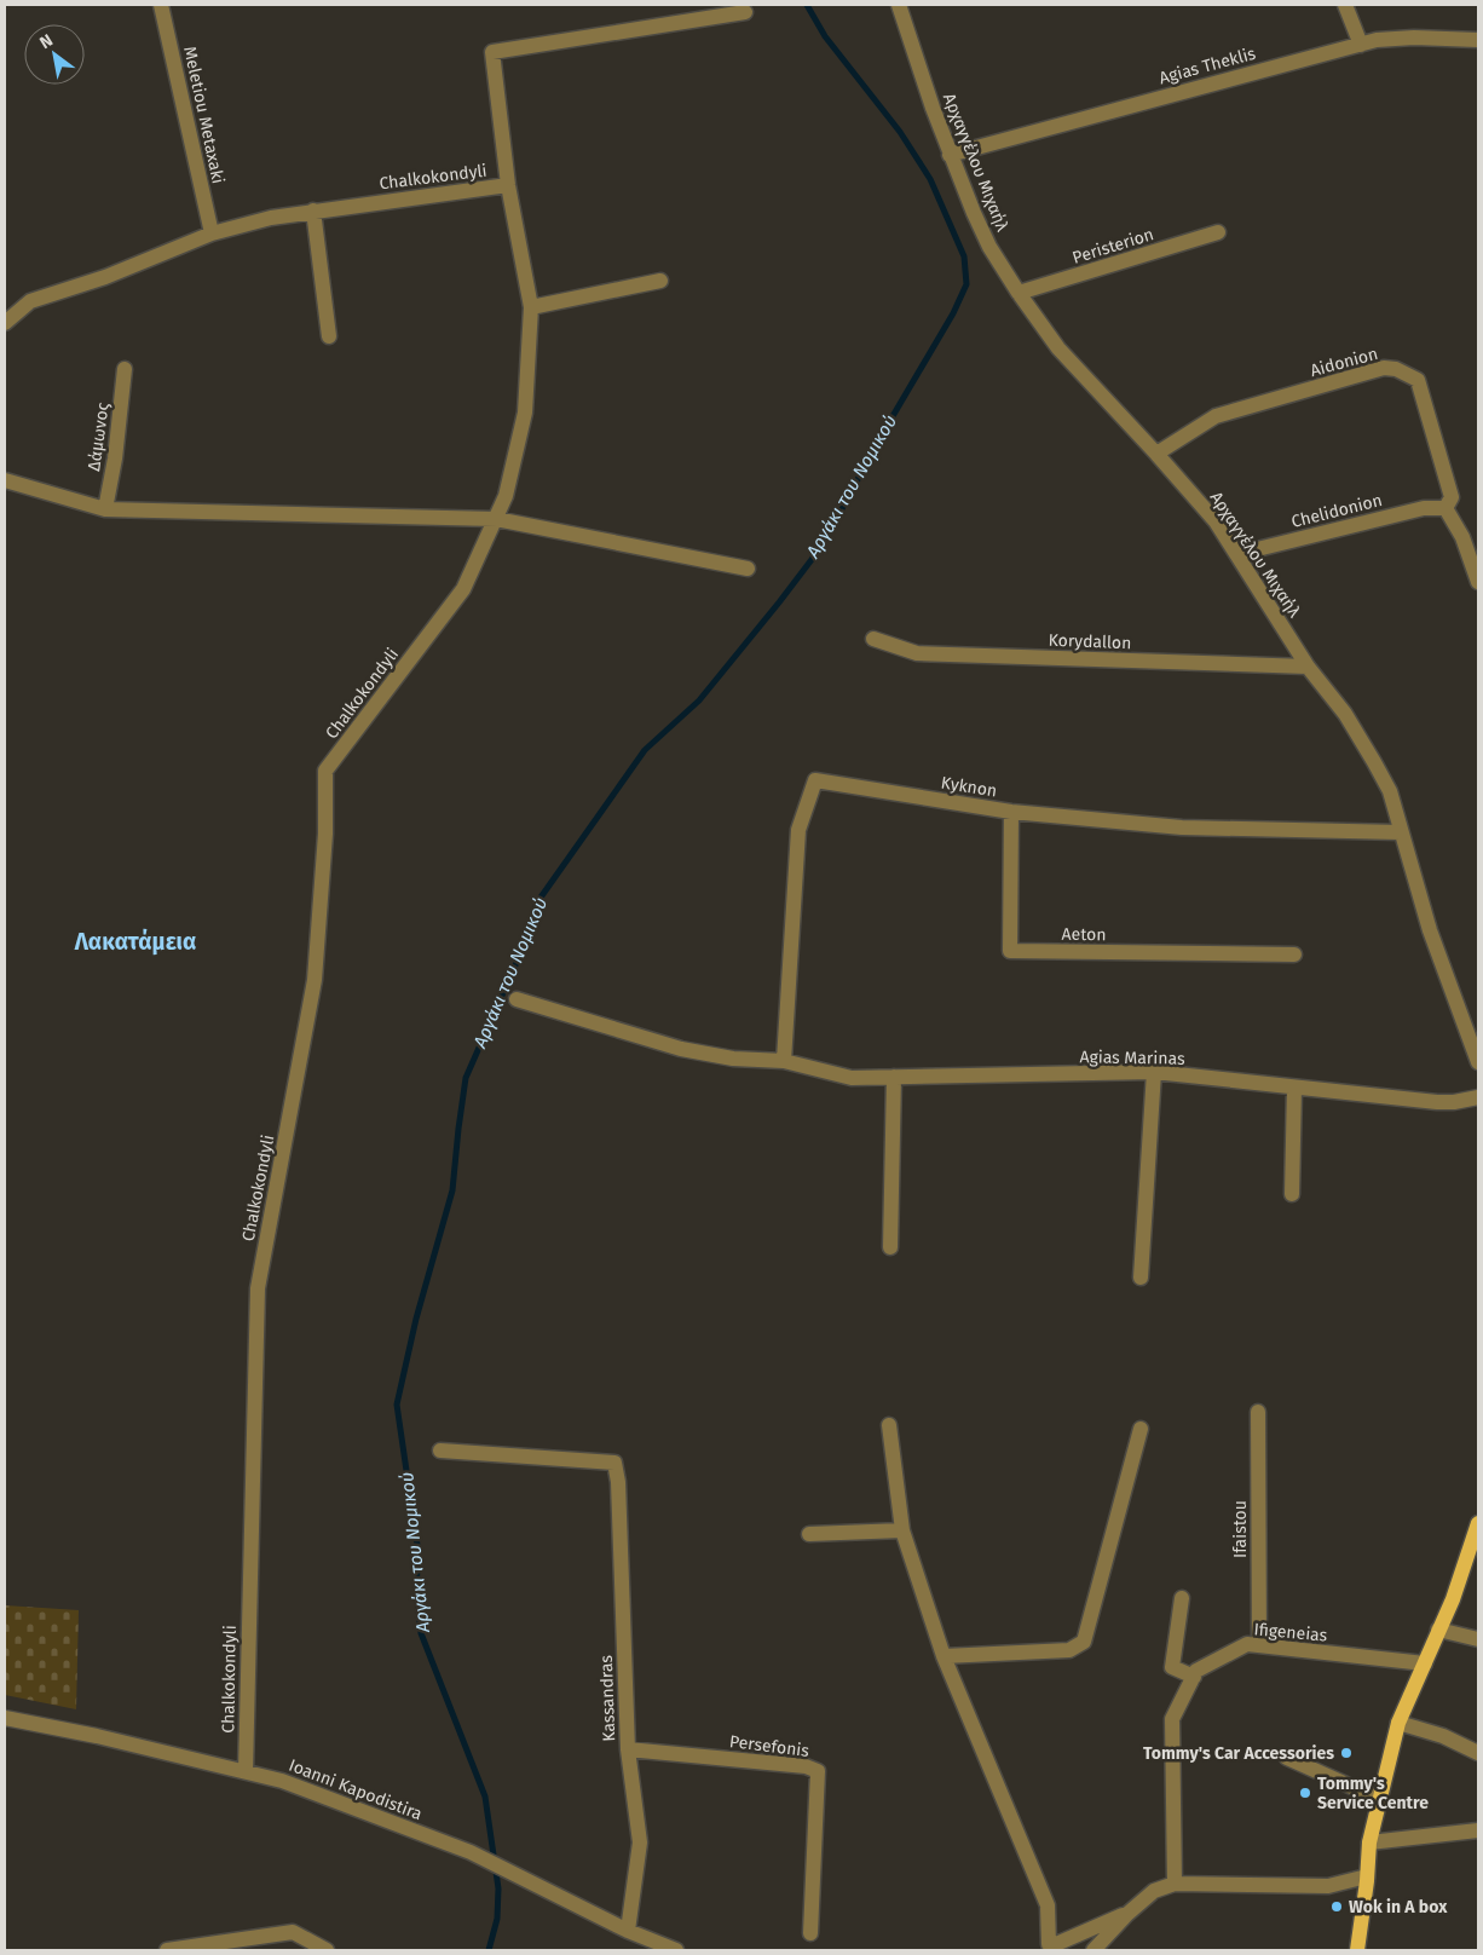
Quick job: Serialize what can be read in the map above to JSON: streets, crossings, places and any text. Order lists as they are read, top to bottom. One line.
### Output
{"streets":{"street":["Agias Theklis","Meletiou Metaxaki","Αρχαγγέλου Μιχαήλ","Chalkokondyli","Peristerion","Aidonion","Δάμωνος","Chelidonion","Korydallon","Kyknon","Aeton","Agias Marinas","Ifaistou","Ifigeneias","Kassandras","Persefonis","Ioanni Kapodistira"]},"crossings":[["Agias Theklis","Αρχαγγέλου Μιχαήλ"],["Meletiou Metaxaki","Chalkokondyli"],["Αρχαγγέλου Μιχαήλ","Peristerion"],["Αρχαγγέλου Μιχαήλ","Aidonion"],["Αρχαγγέλου Μιχαήλ","Chelidonion"],["Αρχαγγέλου Μιχαήλ","Korydallon"],["Αρχαγγέλου Μιχαήλ","Kyknon"],["Chalkokondyli","Ioanni Kapodistira"],["Aidonion","Chelidonion"],["Kyknon","Aeton"],["Kyknon","Agias Marinas"],["Ifaistou","Ifigeneias"],["Kassandras","Persefonis"],["Kassandras","Ioanni Kapodistira"]],"districts":["Λακατάμεια"],"water":["Αργάκι του Νομικού"],"places":["Tommy's Car Accessories","Tommy's Service Centre","Wok in A box"],"north":"top left"}
